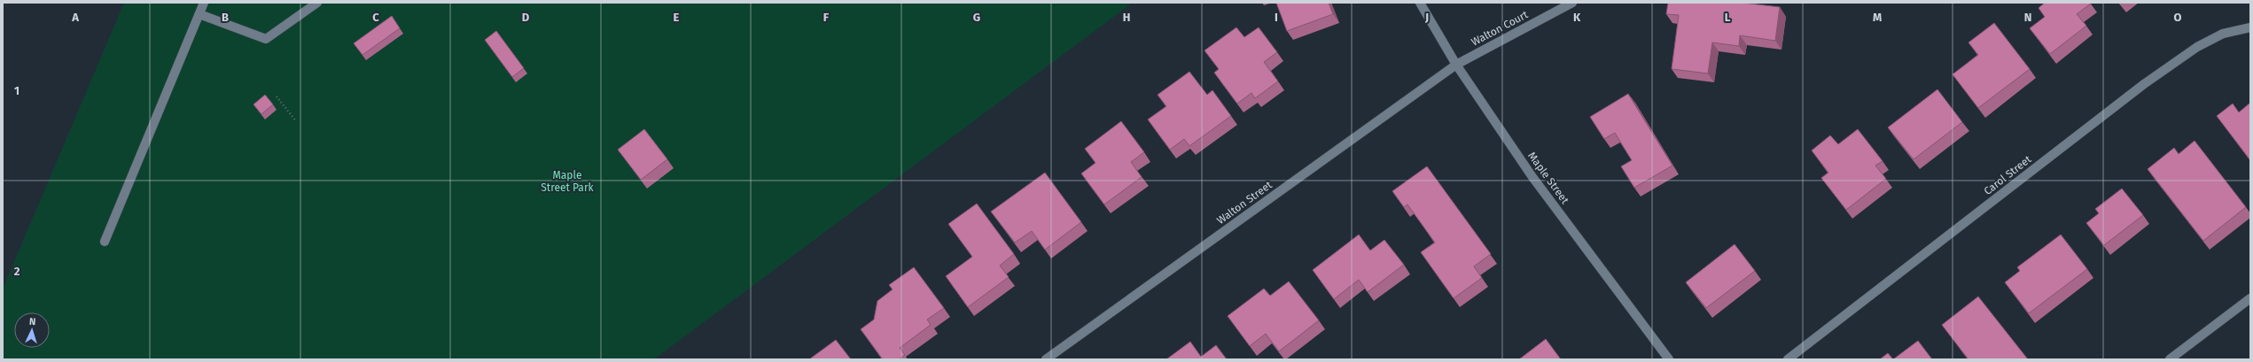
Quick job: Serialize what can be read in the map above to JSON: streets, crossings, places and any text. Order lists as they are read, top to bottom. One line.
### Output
{"streets":{"street":["Walton Court","Carol Street","Maple Street","Walton Street"]},"crossings":[["Walton Court","Maple Street"],["Walton Court","Walton Street"],["Maple Street","Walton Street"]],"parks":["Maple Street Park"],"north":"top","grid":{"columns":["A","B","C","D","E","F","G","H","I","J","K","L","M","N","O"],"rows":["1","2"]}}
